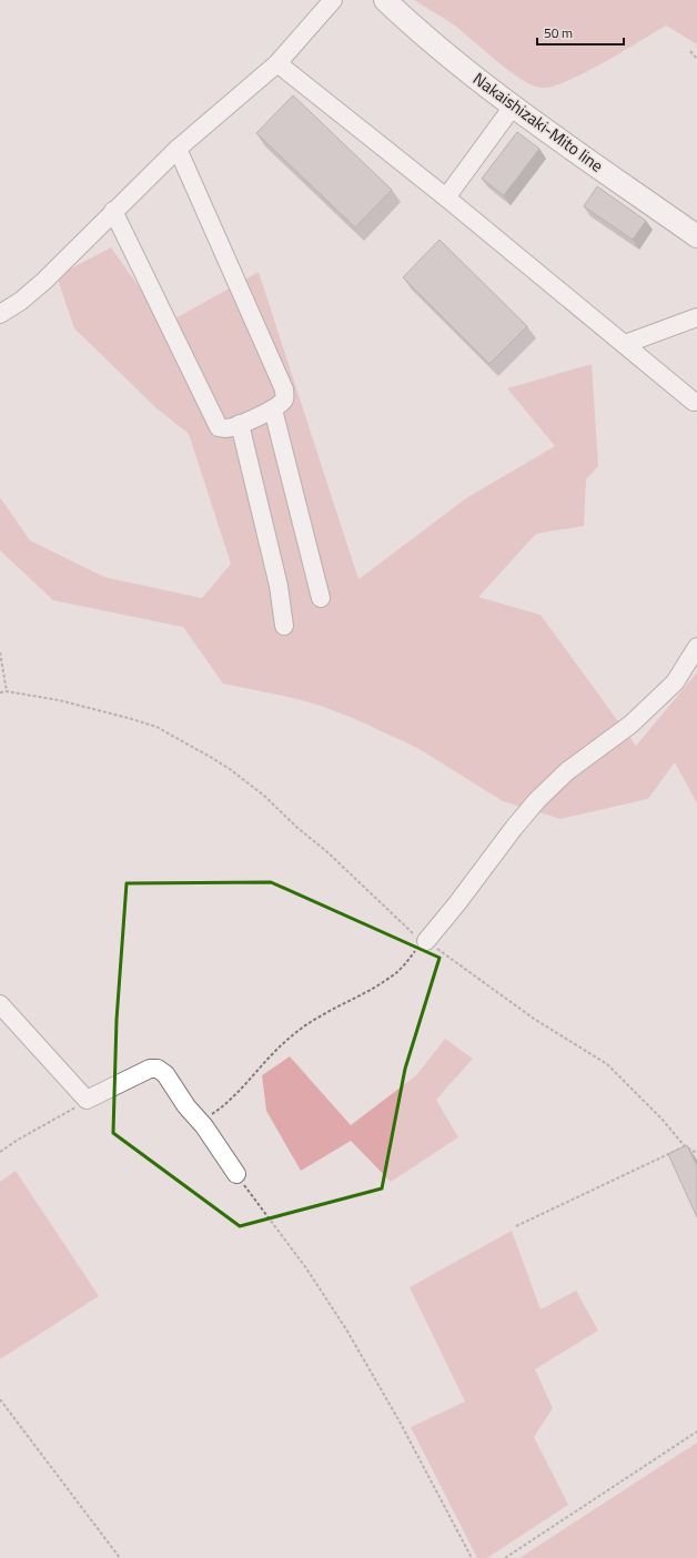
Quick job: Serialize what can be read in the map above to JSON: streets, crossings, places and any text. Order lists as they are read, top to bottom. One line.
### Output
{"streets":{"main road":["Nakaishizaki-Mito line"]},"scale_bar":"50 m"}
